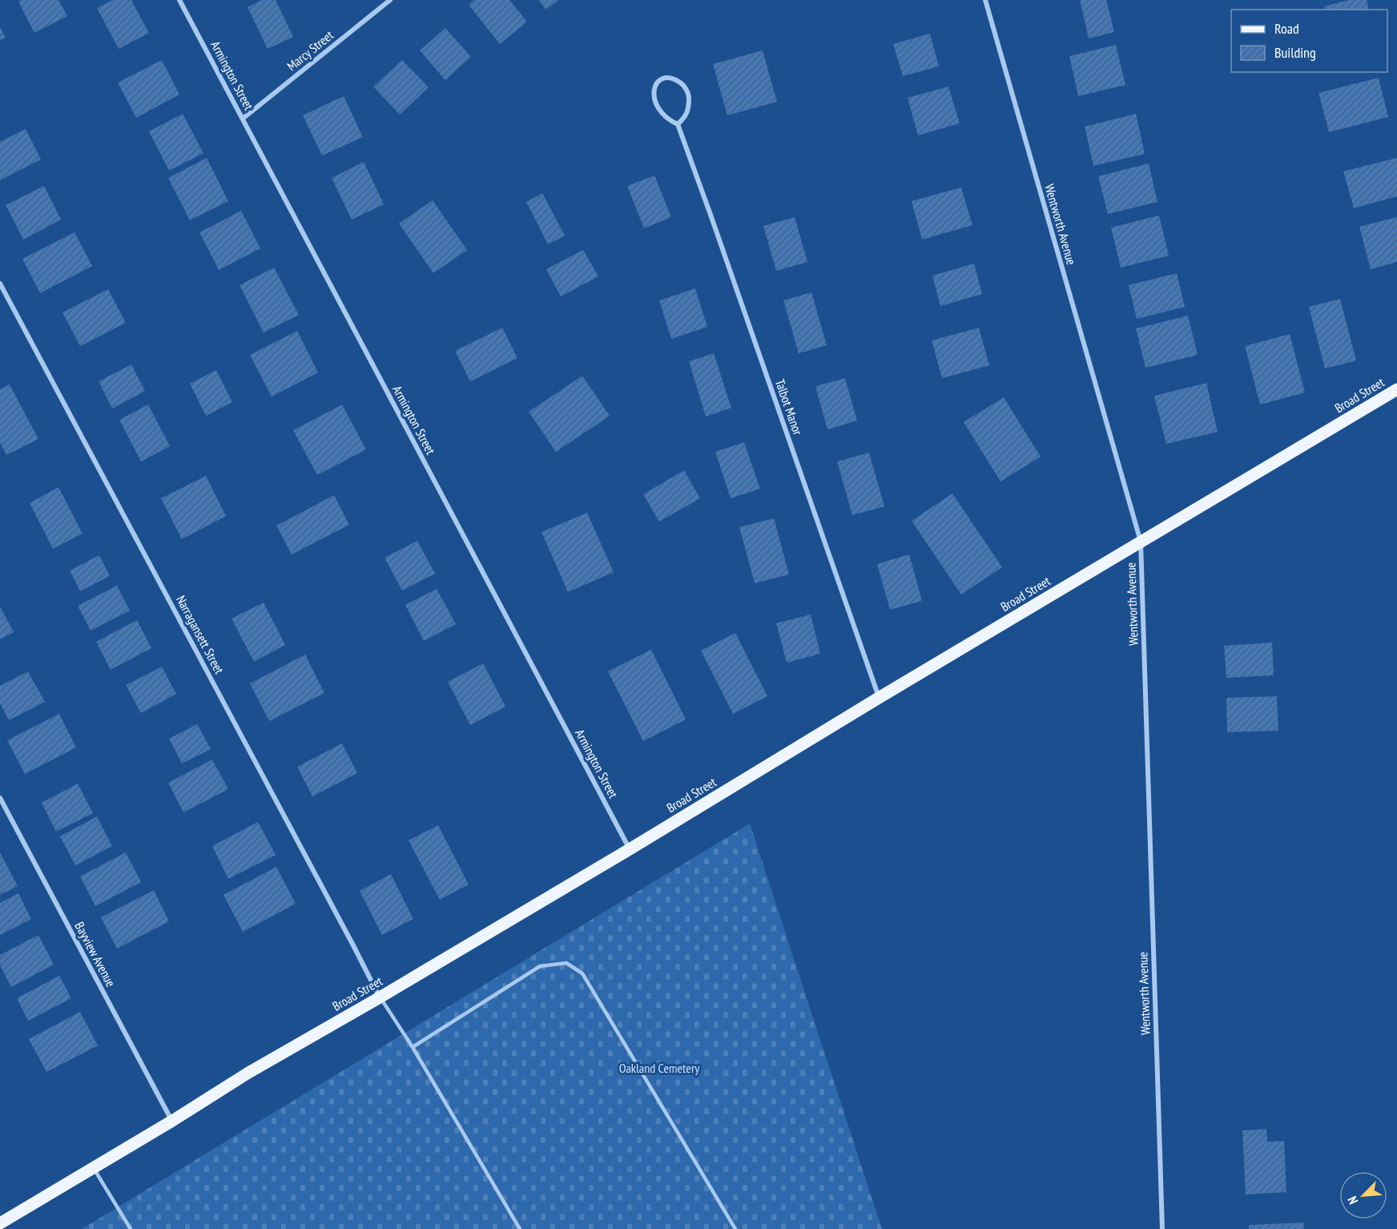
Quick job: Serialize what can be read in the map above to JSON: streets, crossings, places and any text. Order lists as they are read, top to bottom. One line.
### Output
{"streets":{"main road":["Broad Street"],"street":["Marcy Street","Armington Street","Wentworth Avenue","Talbot Manor","Narragansett Street","Bayview Avenue"]},"crossings":[["Marcy Street","Armington Street"],["Armington Street","Broad Street"],["Wentworth Avenue","Broad Street"],["Broad Street","Talbot Manor"],["Broad Street","Narragansett Street"],["Broad Street","Bayview Avenue"]],"parks":["Oakland Cemetery"],"legend":["Road","Building"],"north":"bottom left"}
